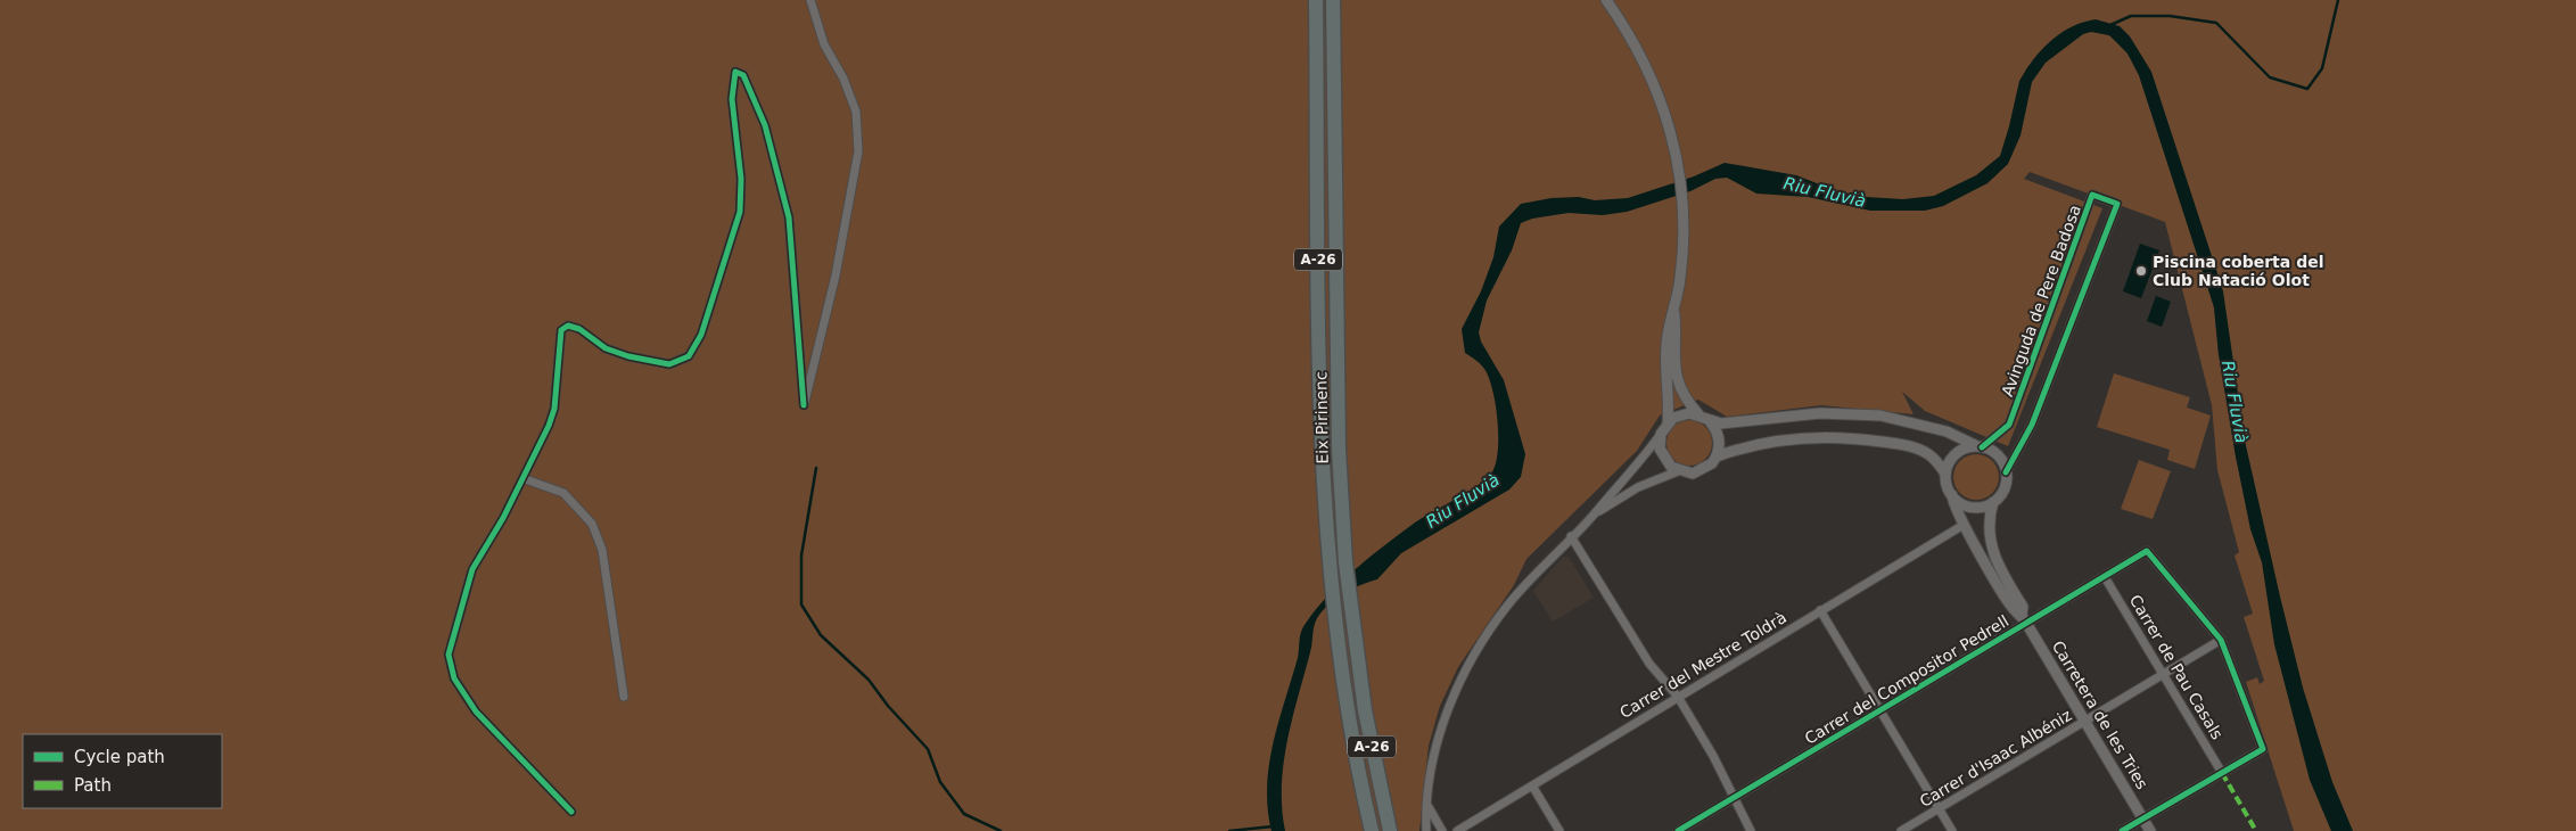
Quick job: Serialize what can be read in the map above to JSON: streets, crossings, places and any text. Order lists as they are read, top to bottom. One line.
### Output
{"streets":{"highway":["A-26","Eix Pirinenc"],"street":["Avinguda de Pere Badosa","Carrer del Mestre Toldrà","Carrer de Pau Casals","Carrer del Compositor Pedrell","Carretera de les Tries","Carrer d'Isaac Albéniz"]},"crossings":[["Avinguda de Pere Badosa","Carretera de les Tries"],["Carrer del Mestre Toldrà","Carretera de les Tries"],["Carrer de Pau Casals","Carrer del Compositor Pedrell"],["Carrer de Pau Casals","Carrer d'Isaac Albéniz"],["Carrer del Compositor Pedrell","Carretera de les Tries"],["Carrer del Compositor Pedrell","Carrer d'Isaac Albéniz"],["Carretera de les Tries","Carrer d'Isaac Albéniz"]],"water":["Riu Fluvià"],"places":["Piscina coberta del Club Natació Olot"],"legend":["Cycle path","Path"]}
